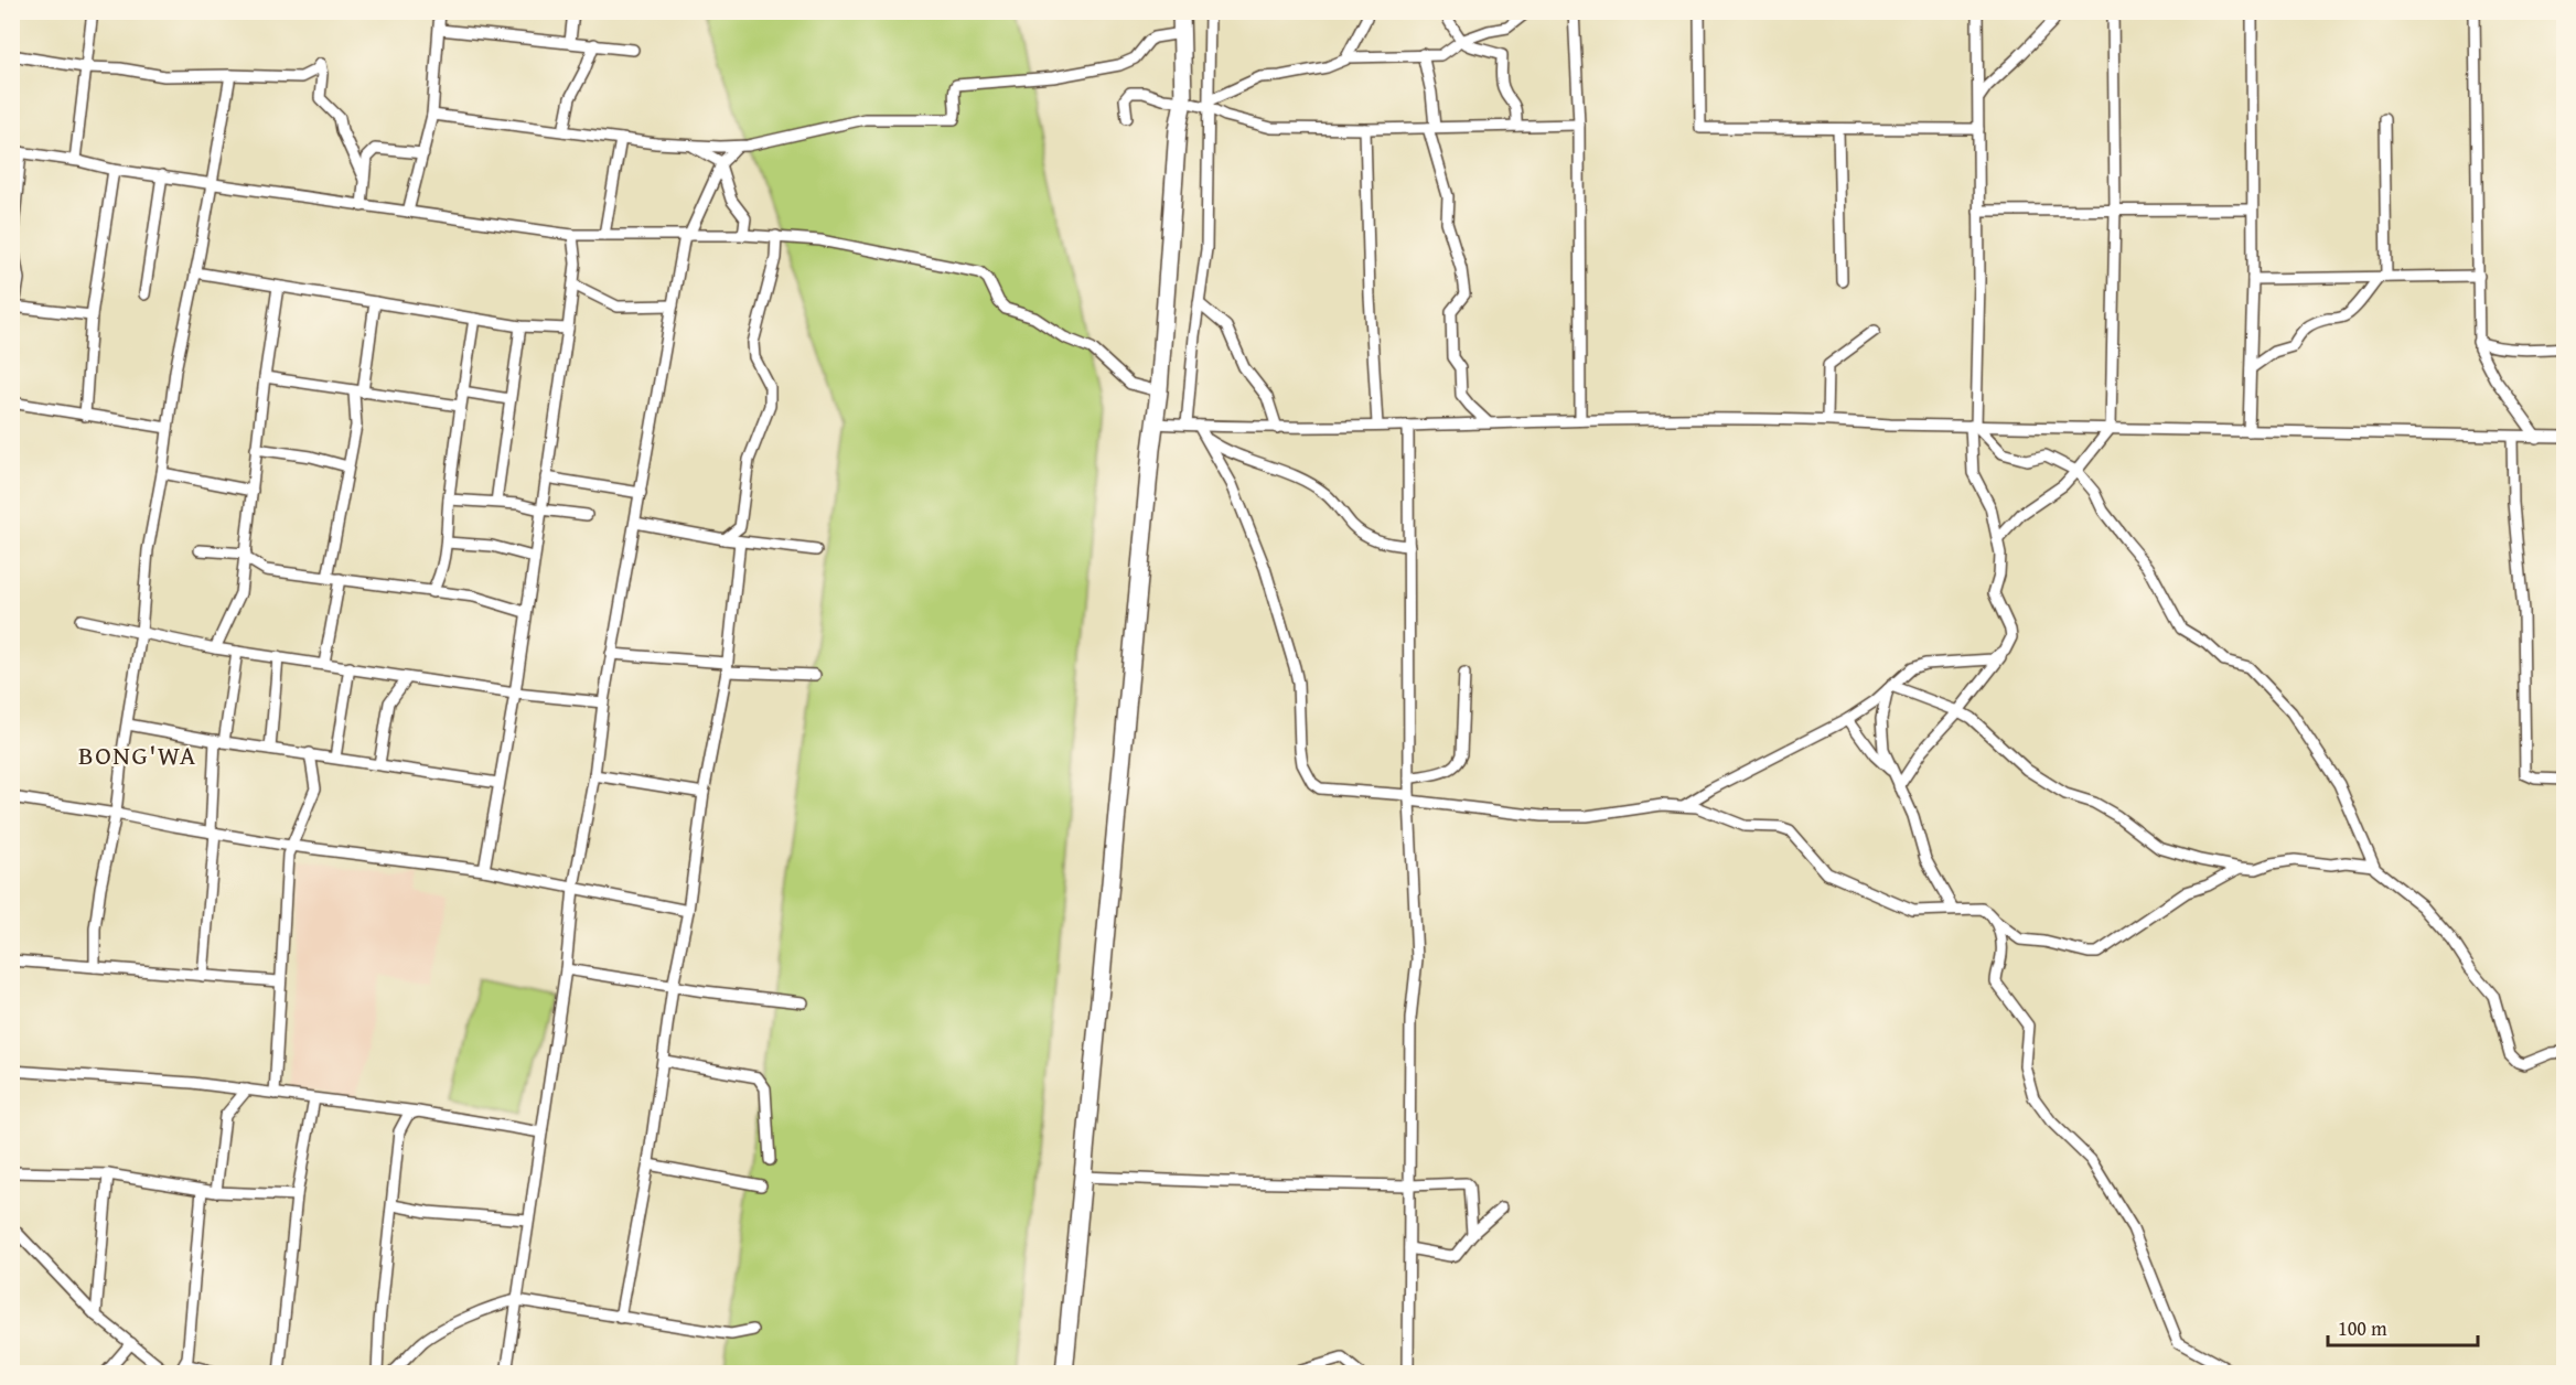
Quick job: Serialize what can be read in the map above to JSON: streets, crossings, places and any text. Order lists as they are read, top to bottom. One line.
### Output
{"districts":["BONG'WA"],"scale_bar":"100 m"}
